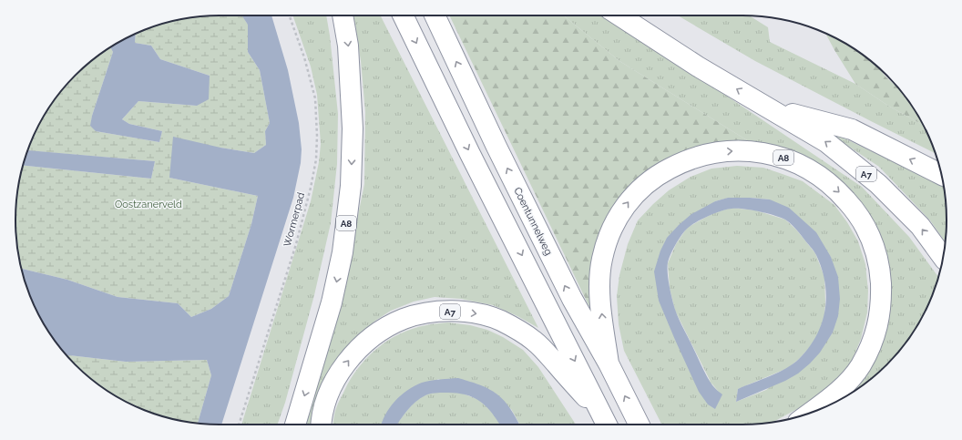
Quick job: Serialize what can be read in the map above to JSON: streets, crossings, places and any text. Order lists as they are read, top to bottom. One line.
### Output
{"streets":{"highway":["A8","A7","Coentunnelweg"],"path":["Wormerpad"]},"crossings":[["A8","Coentunnelweg"]],"parks":["Oostzanerveld"]}
